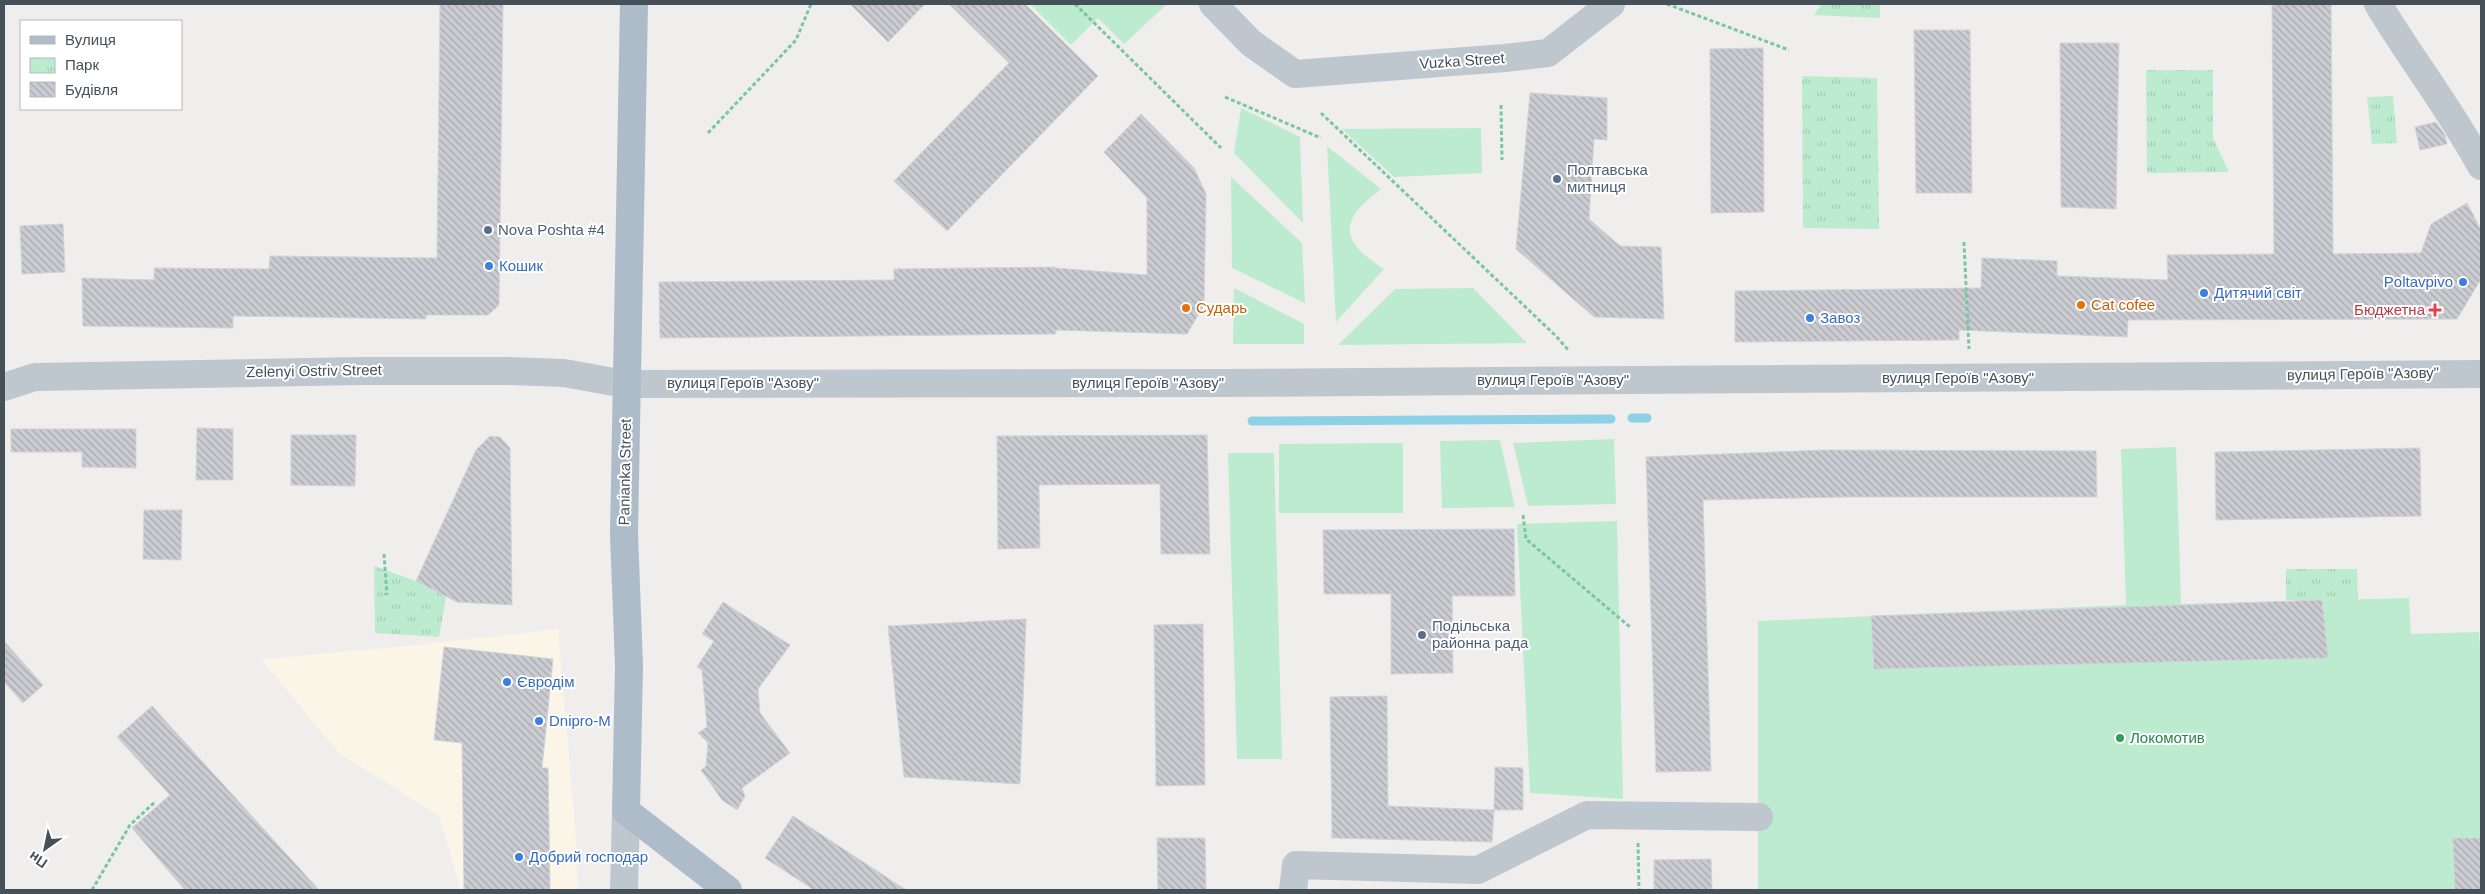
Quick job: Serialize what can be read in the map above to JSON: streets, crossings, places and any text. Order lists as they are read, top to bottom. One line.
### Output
{"streets":{"main road":["Panianka Street"],"street":["Vuzka Street","Zelenyi Ostriv Street","вулиця Героїв \"Азову\""]},"crossings":[["Zelenyi Ostriv Street","вулиця Героїв \"Азову\""],["Zelenyi Ostriv Street","Panianka Street"],["вулиця Героїв \"Азову\"","Panianka Street"]],"places":{"other":["Полтавська митниця","Nova Poshta #4","Кошик","Poltavpivo","Дитячий світ","Cat cofee","Сударь","Завоз","Подільська районна рада","Євродім","Dnipro-M","Локомотив","Добрий господар"],"health":["Бюджетна"]},"legend":["Вулиця","Парк","Будівля"],"north":"bottom left"}
